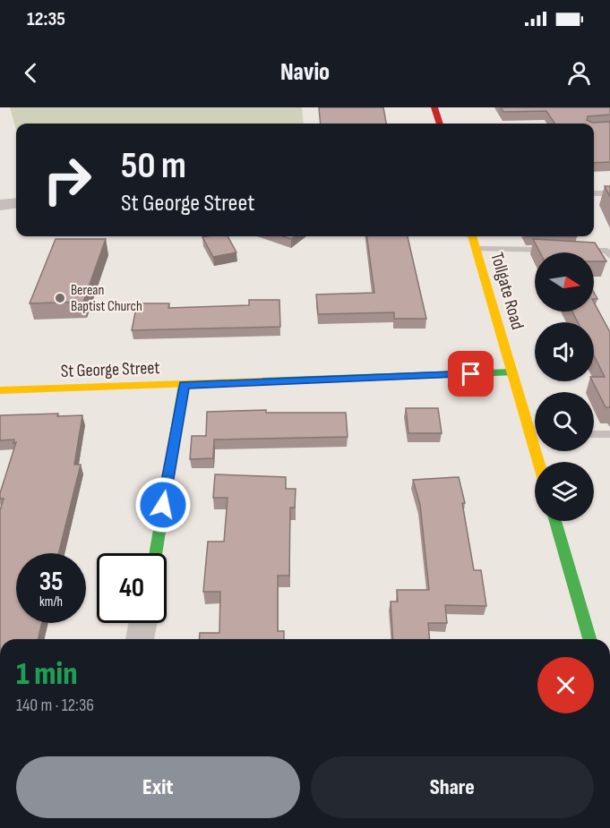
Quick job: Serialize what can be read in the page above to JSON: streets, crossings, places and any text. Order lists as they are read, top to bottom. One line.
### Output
{"streets":{"street":["Tollgate Road","St George Street"]},"crossings":[["Tollgate Road","St George Street"]],"places":["Berean Baptist Church"],"north":"right","page":{"status":"12:35","header":"Navio","turn":["50 m","St George Street"],"speed":"35 km/h","limit":"40","heading":["1 min","140 m · 12:36"],"buttons":["Exit","Share"]}}
